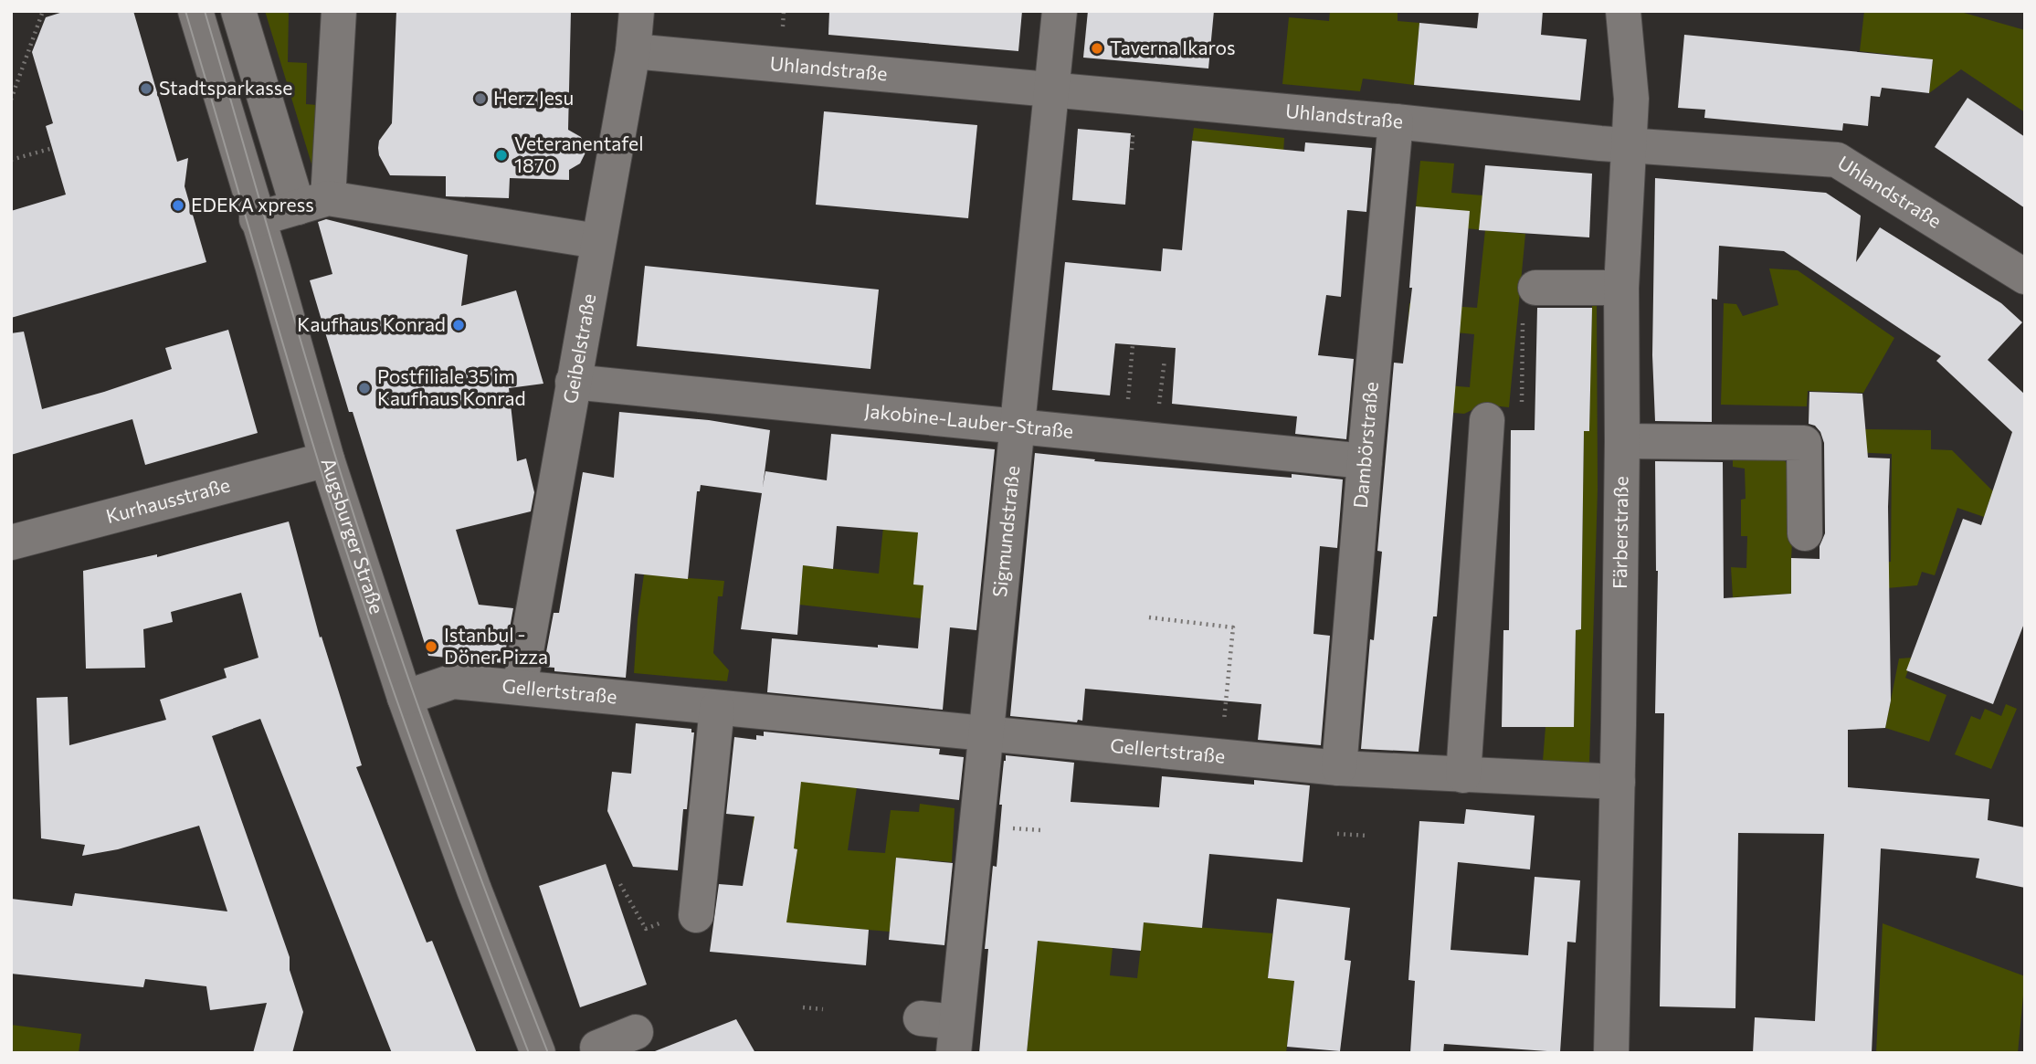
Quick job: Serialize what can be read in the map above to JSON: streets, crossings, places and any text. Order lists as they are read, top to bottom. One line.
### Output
{"streets":{"street":["Uhlandstraße","Geibelstraße","Jakobine-Lauber-Straße","Dambörstraße","Kurhausstraße","Färberstraße","Sigmundstraße","Augsburger Straße","Gellertstraße"]},"crossings":[["Uhlandstraße","Geibelstraße"],["Uhlandstraße","Dambörstraße"],["Uhlandstraße","Färberstraße"],["Uhlandstraße","Sigmundstraße"],["Geibelstraße","Jakobine-Lauber-Straße"],["Geibelstraße","Gellertstraße"],["Jakobine-Lauber-Straße","Dambörstraße"],["Jakobine-Lauber-Straße","Sigmundstraße"],["Dambörstraße","Gellertstraße"],["Kurhausstraße","Augsburger Straße"],["Färberstraße","Gellertstraße"],["Sigmundstraße","Gellertstraße"],["Augsburger Straße","Gellertstraße"]],"places":["Taverna Ikaros","Stadtsparkasse","Herz Jesu","Veteranentafel 1870","EDEKA xpress","Kaufhaus Konrad","Postfiliale 35 im Kaufhaus Konrad","Istanbul - Döner Pizza"]}
